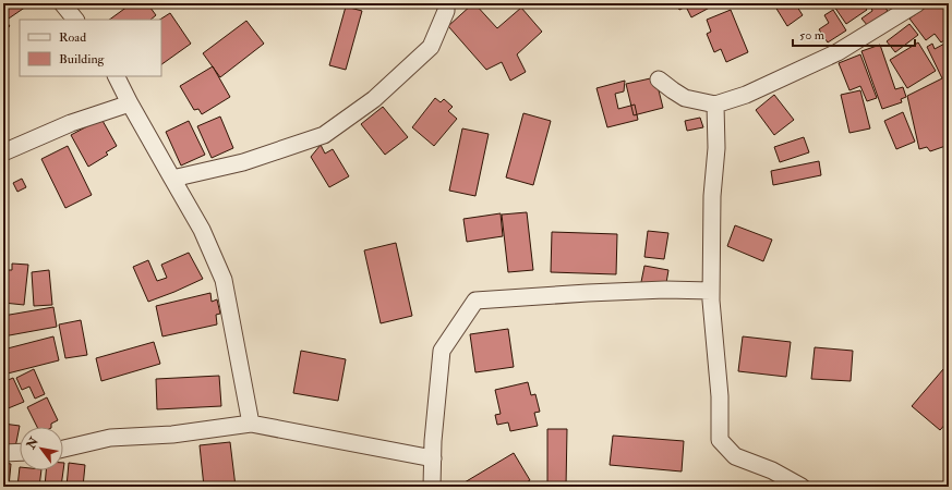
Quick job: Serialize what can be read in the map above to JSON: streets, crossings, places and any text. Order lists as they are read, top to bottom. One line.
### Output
{"legend":["Road","Building"],"scale_bar":"50 m","north":"top left"}
